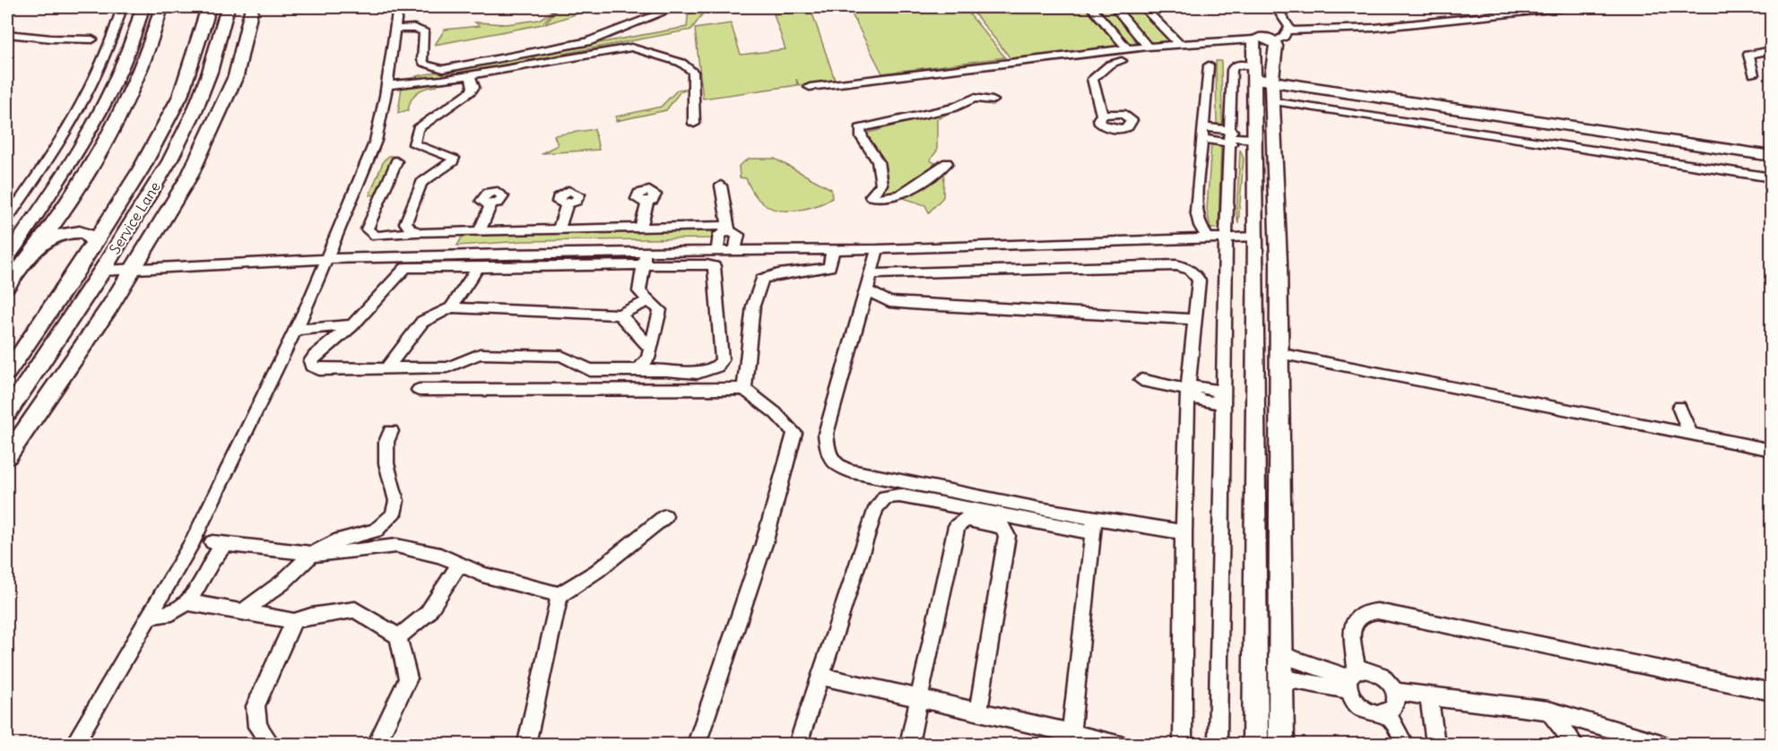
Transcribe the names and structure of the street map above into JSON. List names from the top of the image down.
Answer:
{
  "streets": {
    "street": ["Service Lane"]
  }
}
